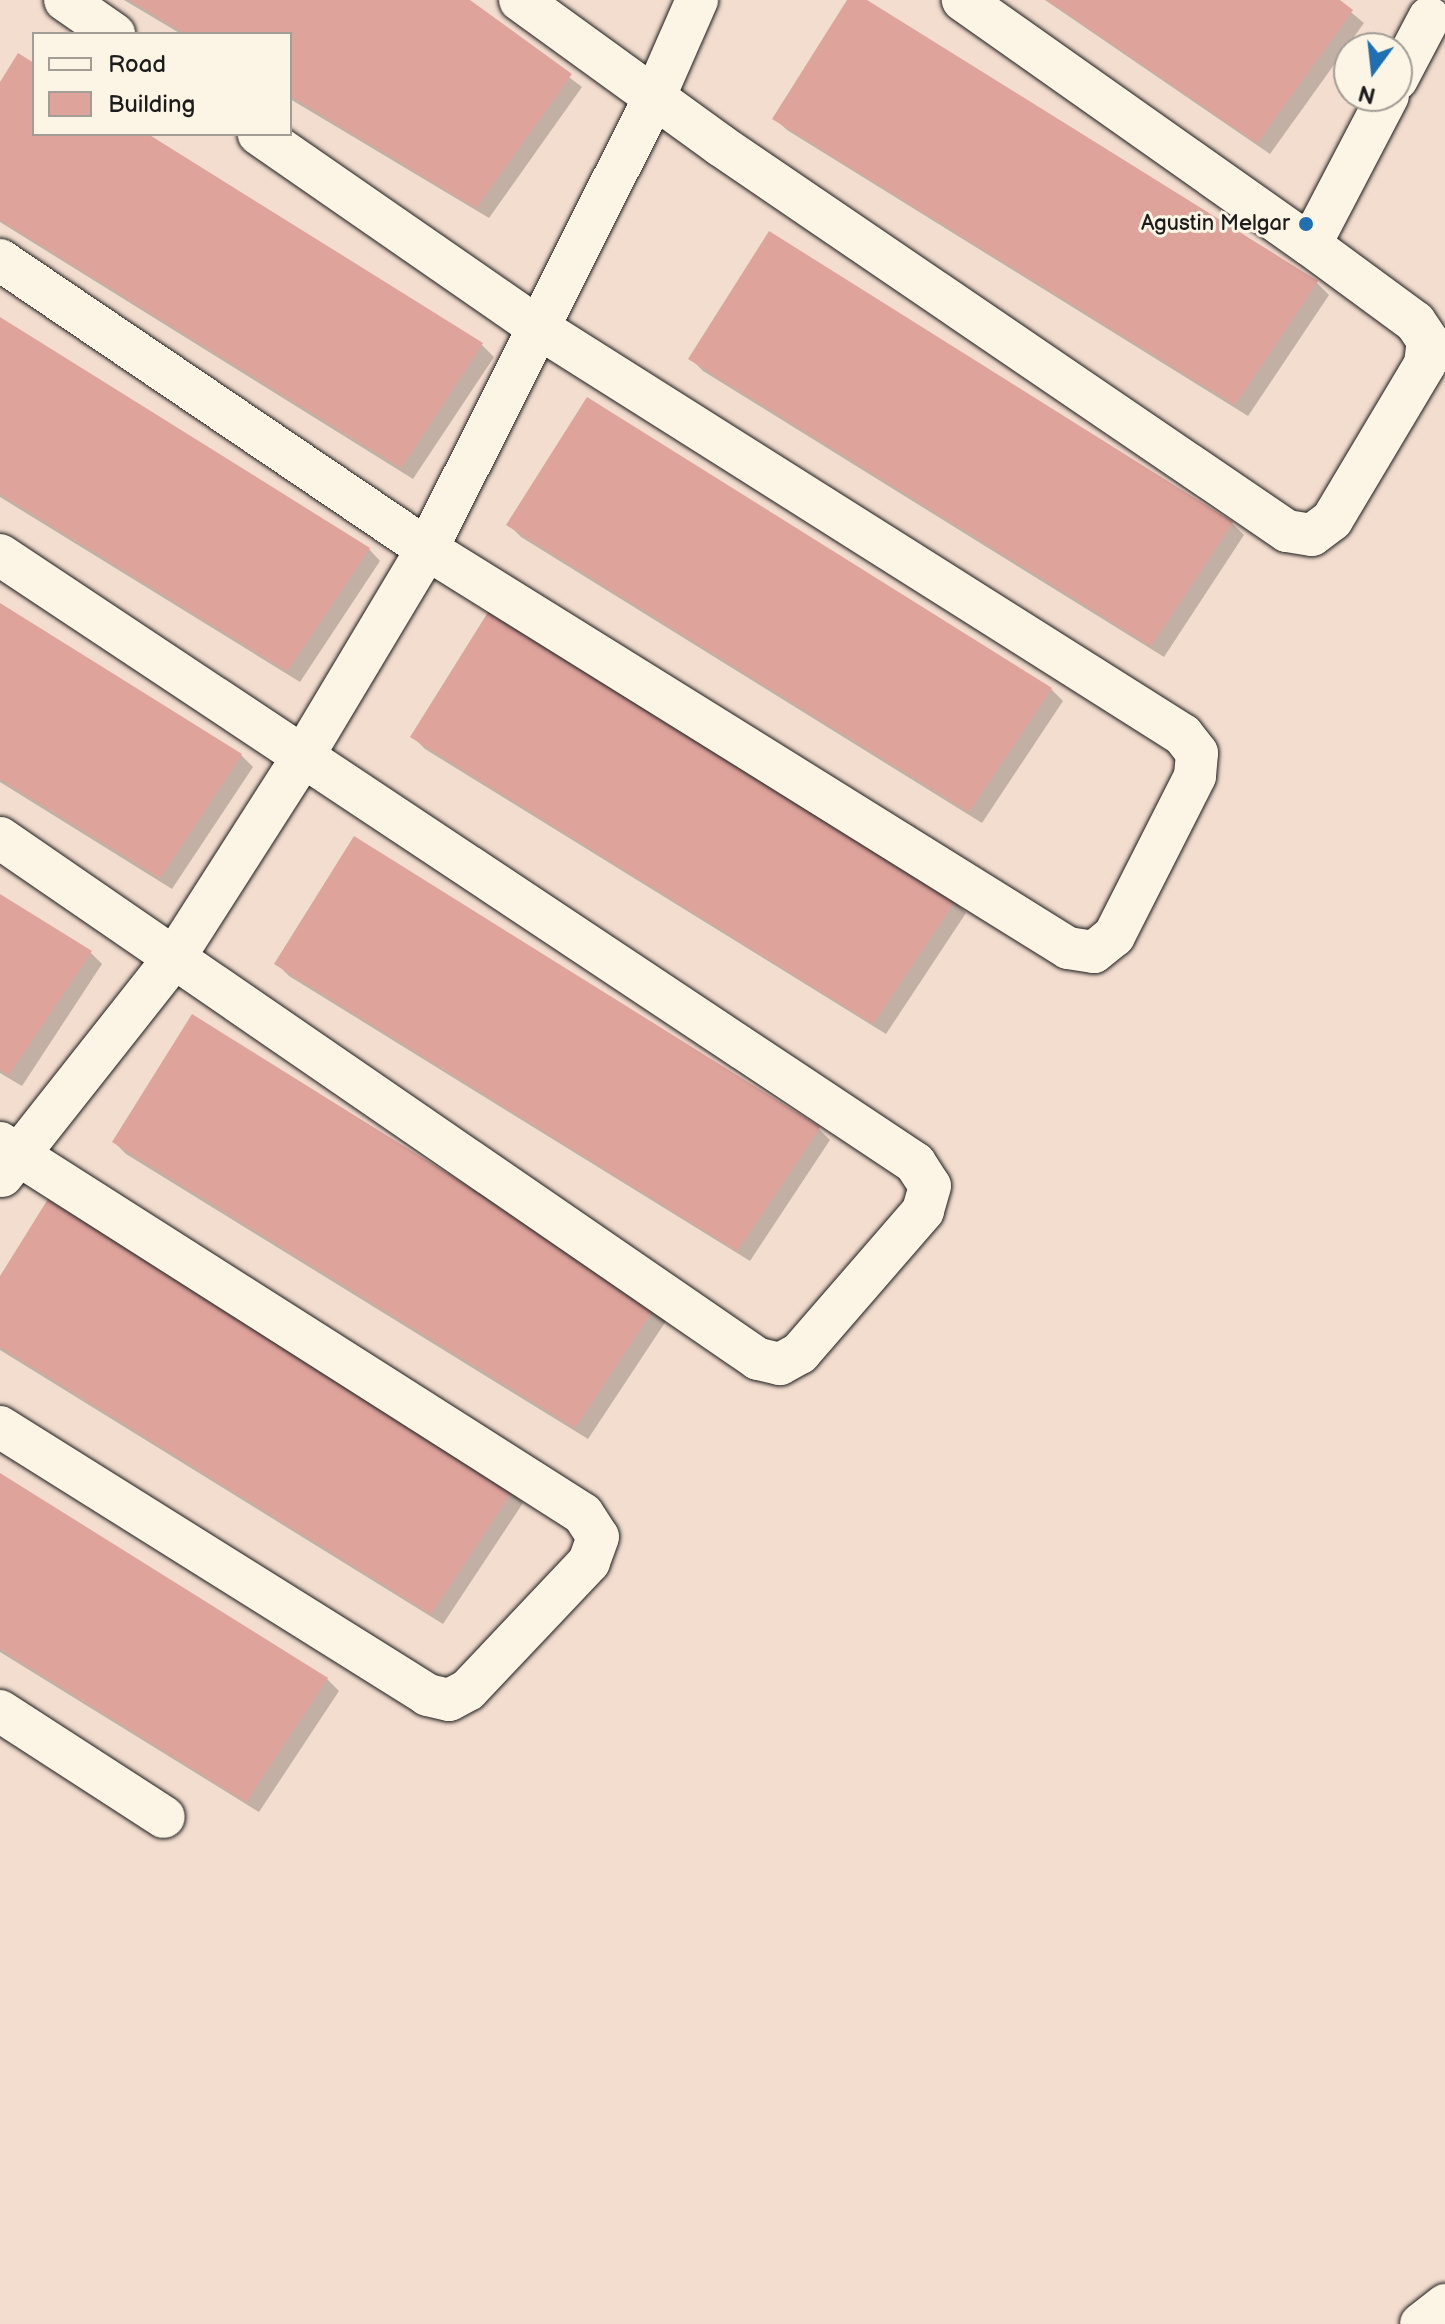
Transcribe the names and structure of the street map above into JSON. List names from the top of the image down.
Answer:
{
  "places": ["Agustin Melgar"],
  "legend": ["Road", "Building"],
  "north": "bottom"
}
